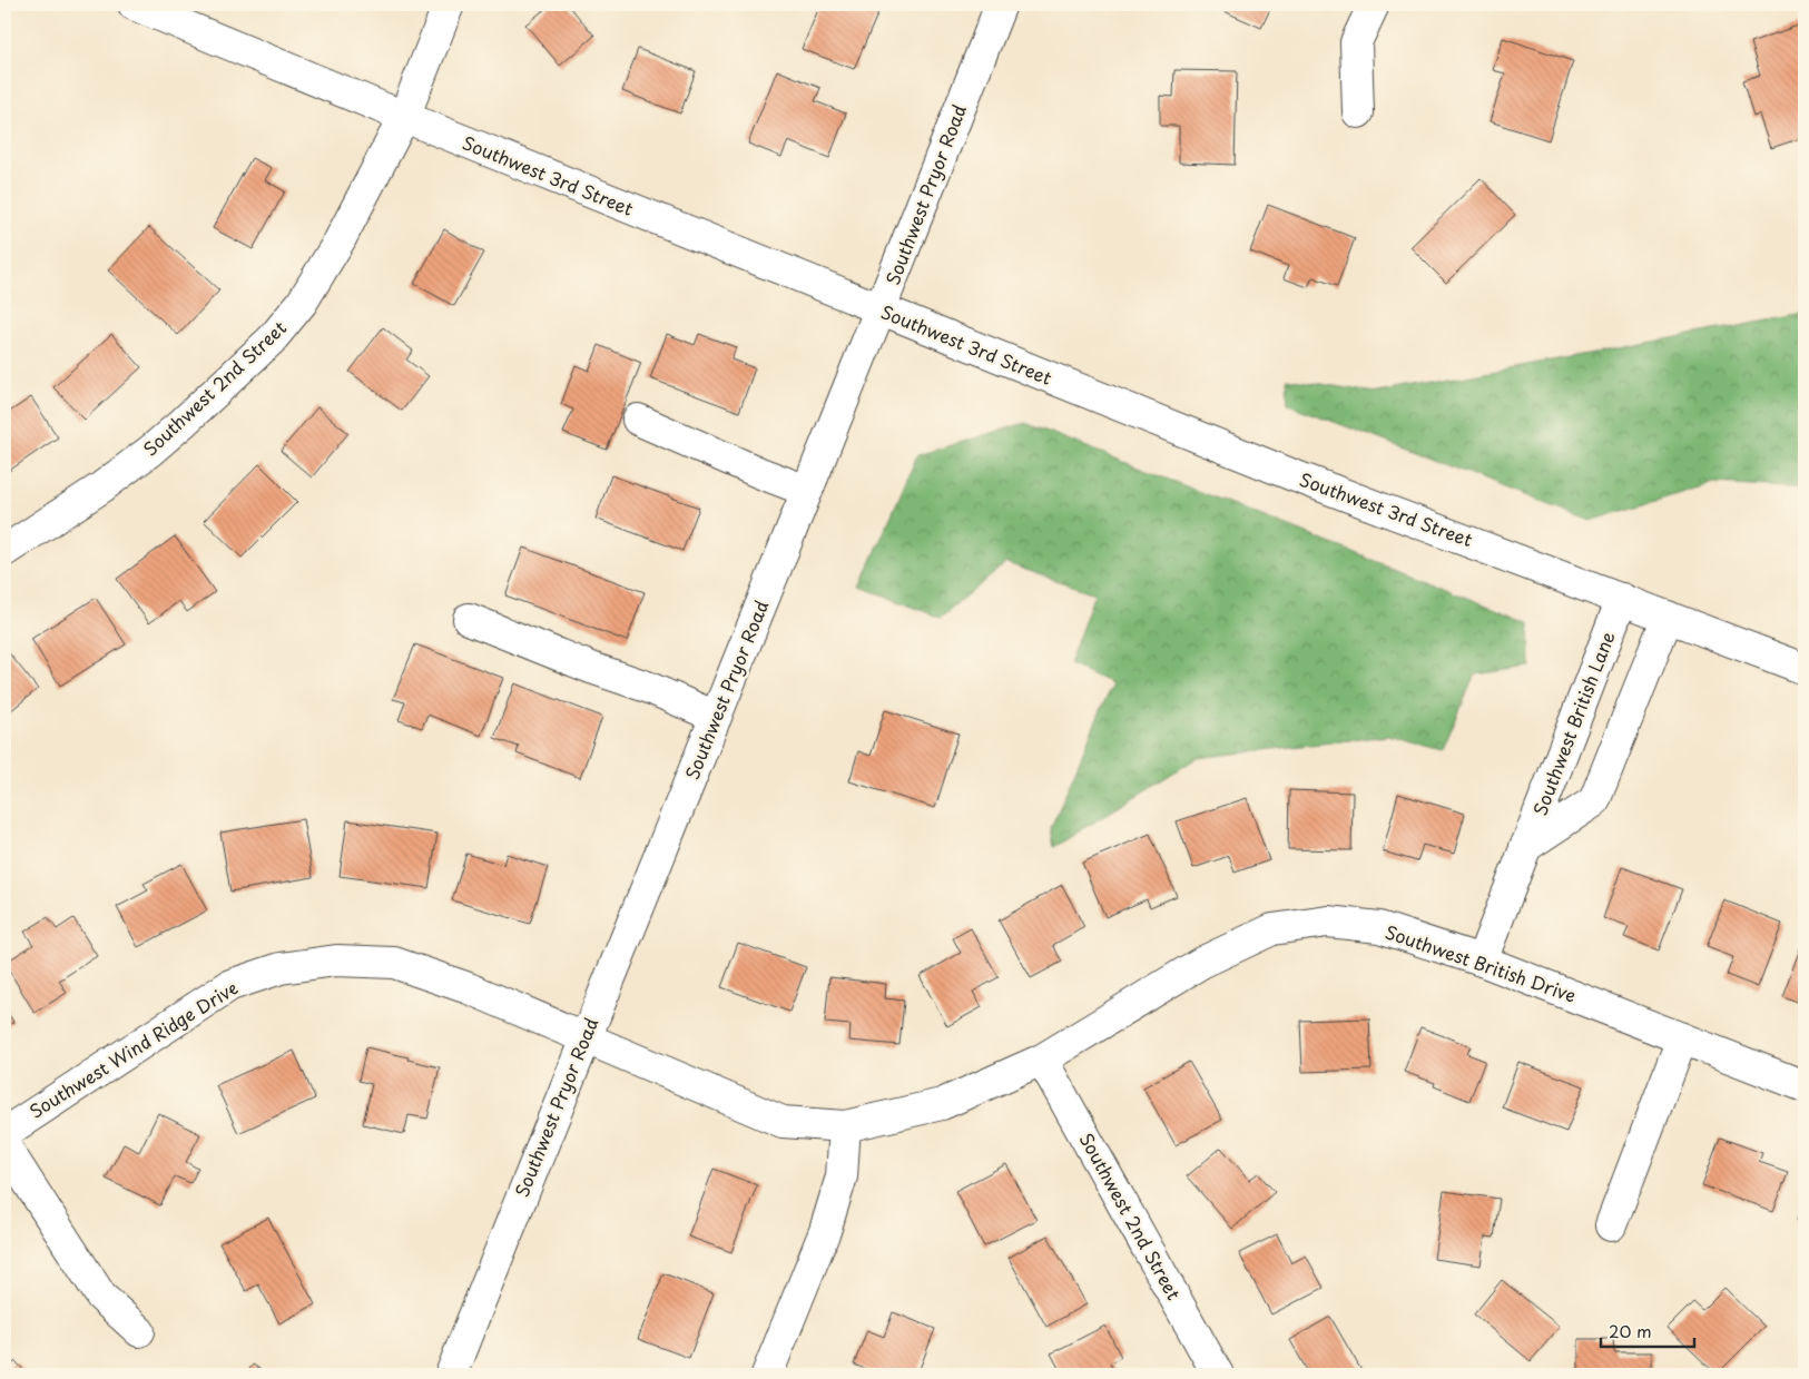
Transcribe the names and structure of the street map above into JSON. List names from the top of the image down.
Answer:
{
  "streets": {
    "street": [
      "Southwest 3rd Street",
      "Southwest Pryor Road",
      "Southwest 2nd Street",
      "Southwest British Lane",
      "Southwest British Drive",
      "Southwest Wind Ridge Drive"
    ]
  },
  "crossings": [
    ["Southwest 3rd Street", "Southwest Pryor Road"],
    ["Southwest 3rd Street", "Southwest 2nd Street"],
    ["Southwest 3rd Street", "Southwest British Lane"],
    ["Southwest Pryor Road", "Southwest Wind Ridge Drive"],
    ["Southwest 2nd Street", "Southwest British Drive"],
    ["Southwest British Lane", "Southwest British Drive"]
  ],
  "scale_bar": "20 m"
}
